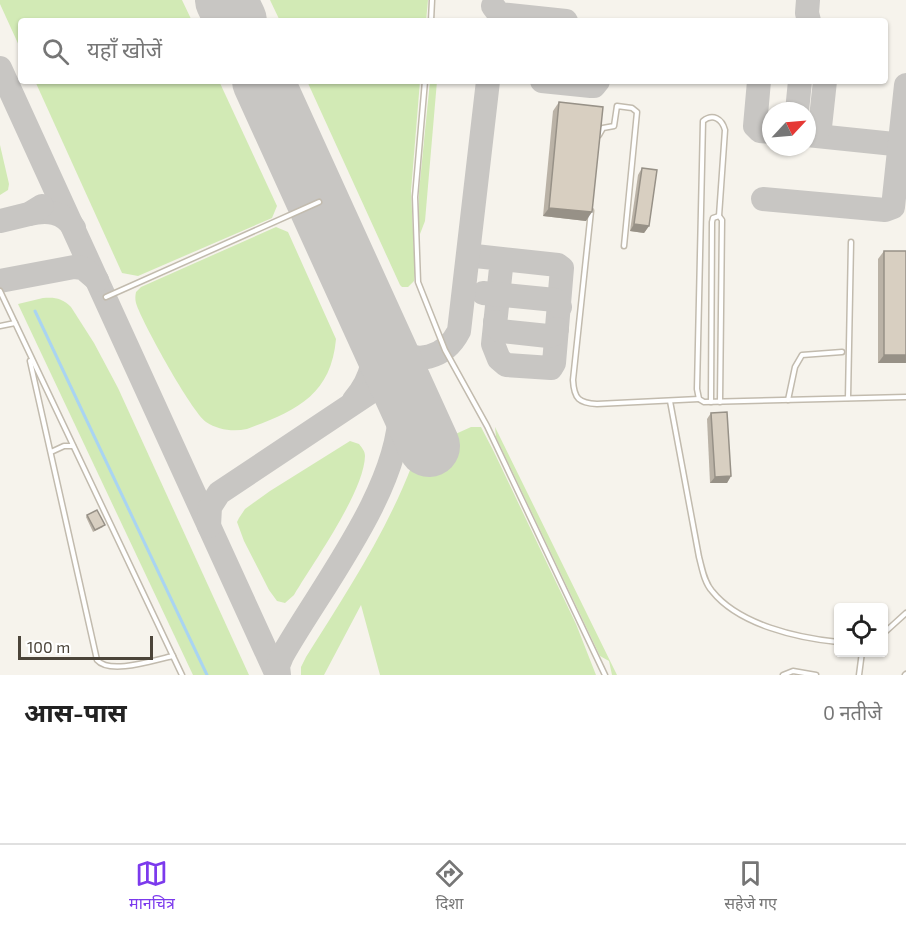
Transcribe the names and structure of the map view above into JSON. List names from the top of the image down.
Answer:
{
  "scale_bar": "100 m",
  "north": "top right",
  "page": {
    "search": "यहाँ खोजें",
    "scale": "100 m",
    "heading": ["आस-पास", "0 नतीजे"],
    "nav": ["मानचित्र", "दिशा", "सहेजे गए"]
  }
}
